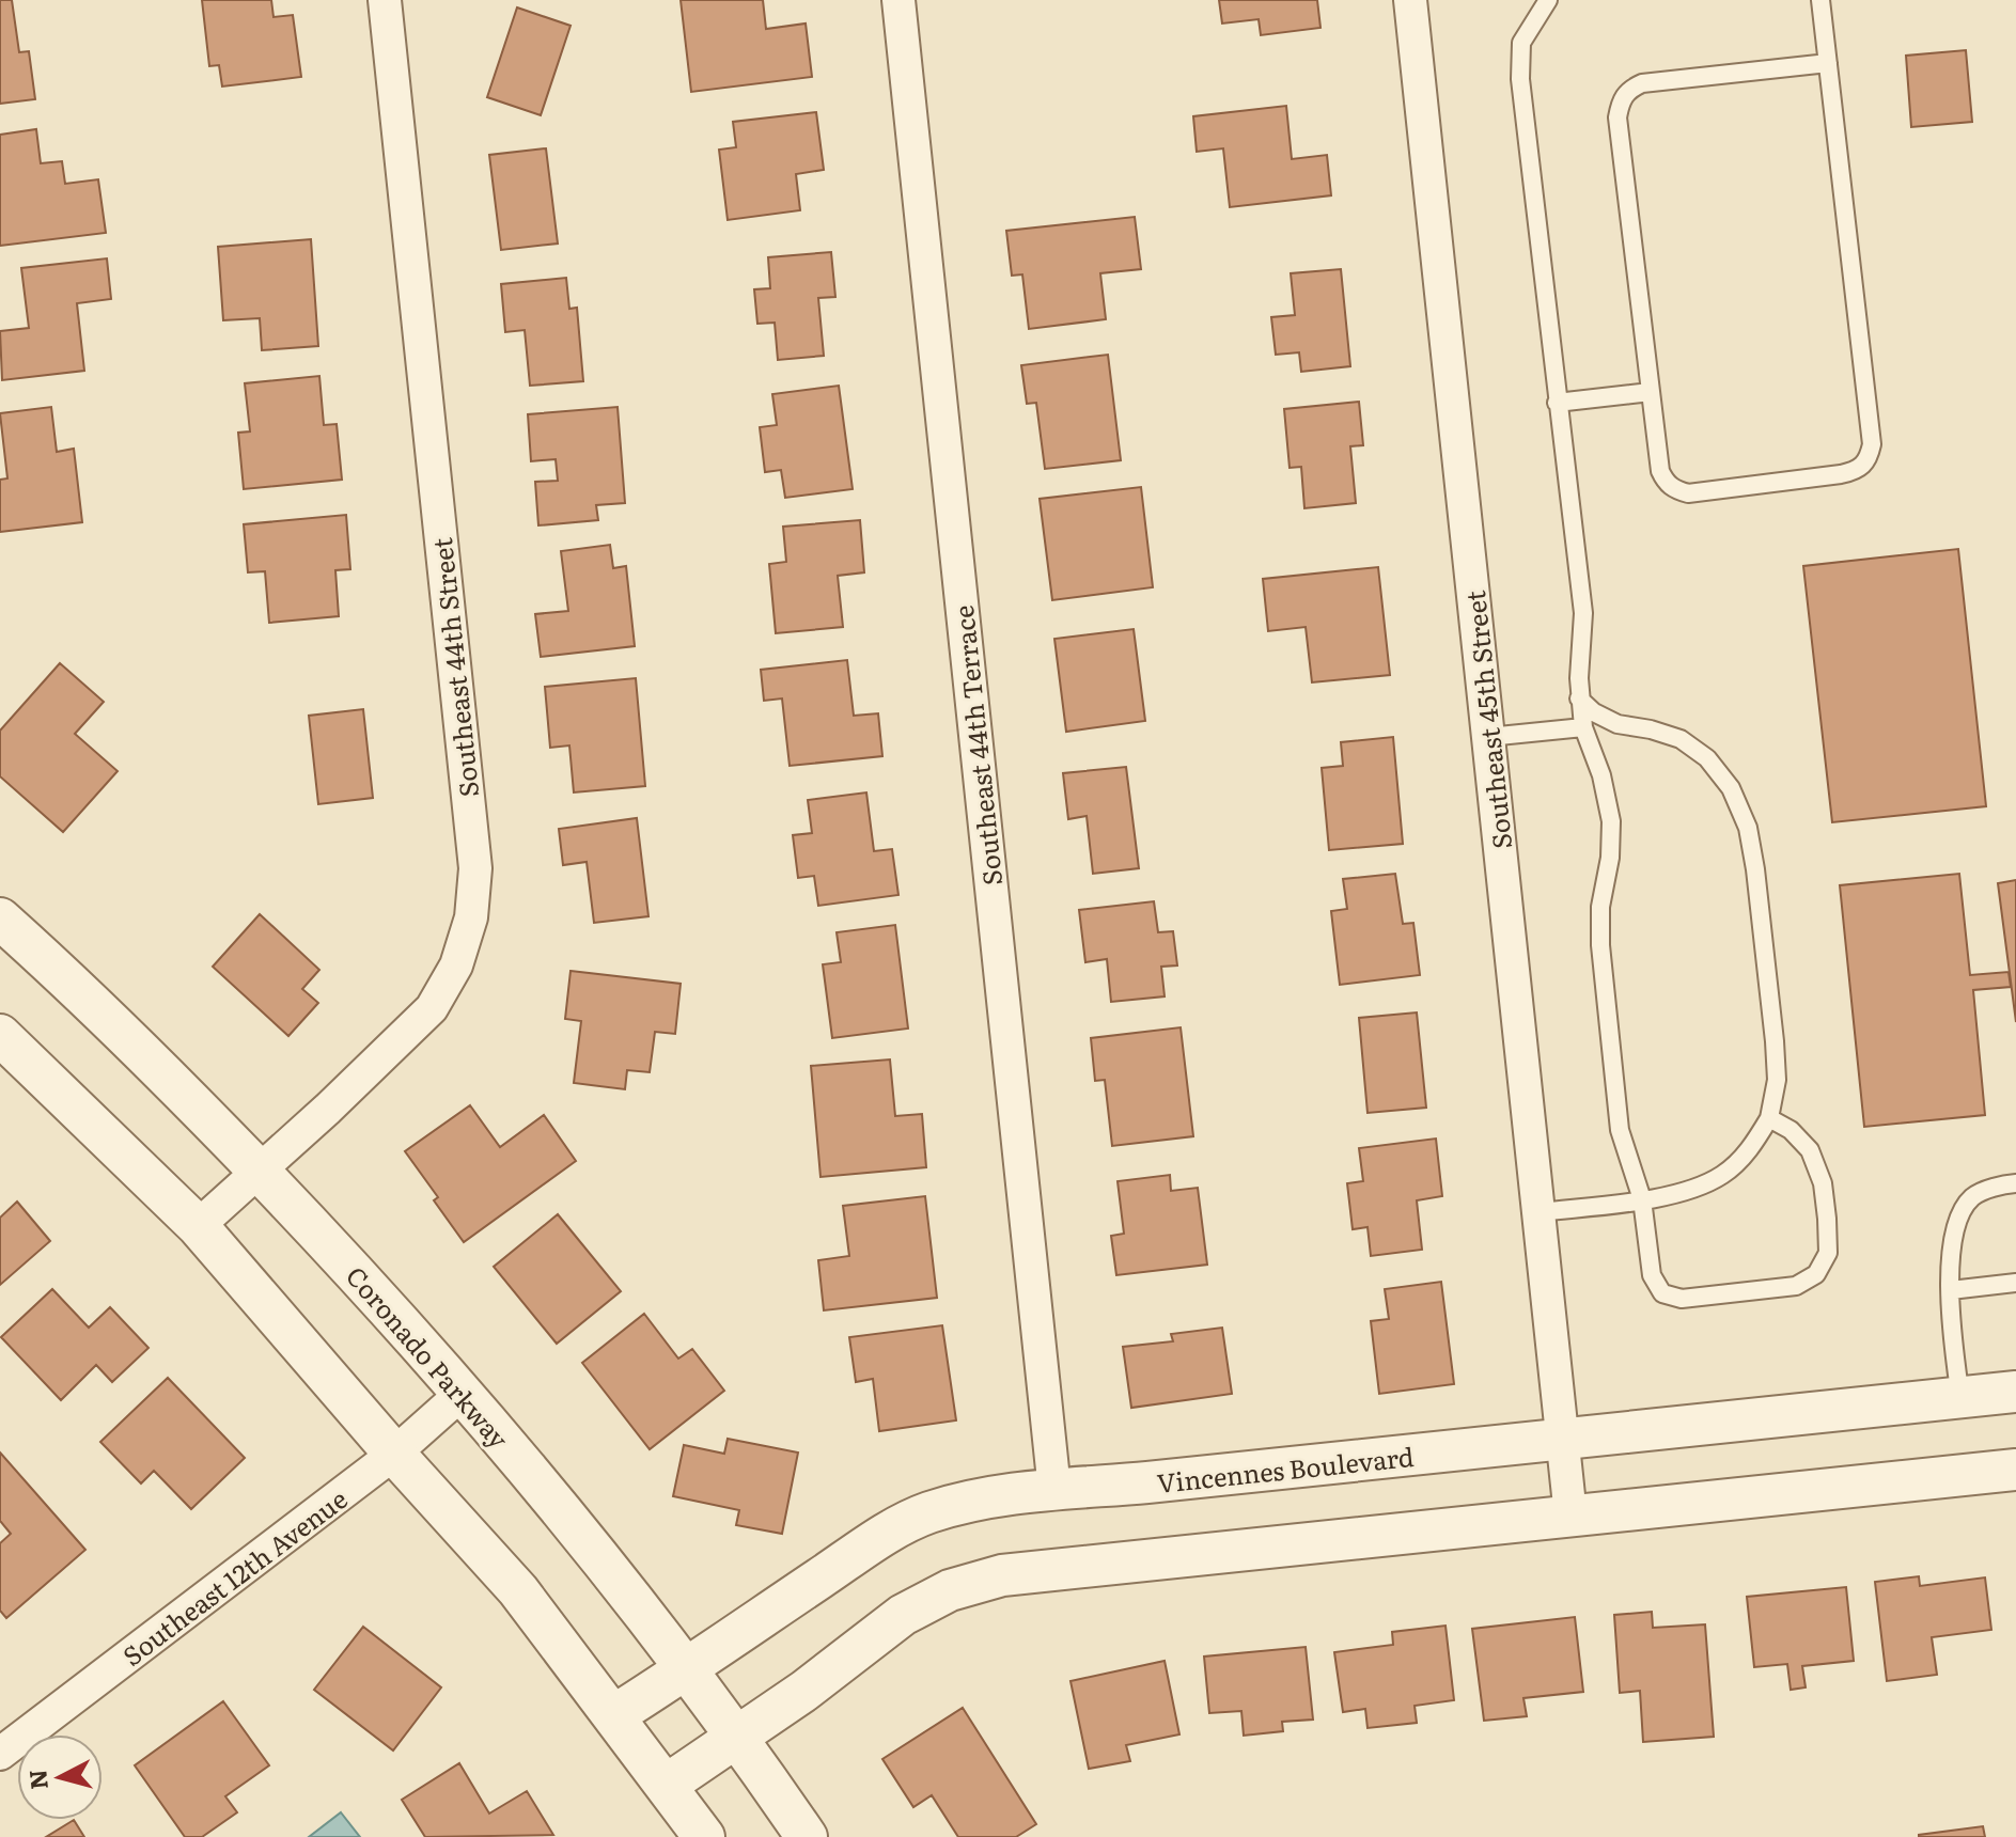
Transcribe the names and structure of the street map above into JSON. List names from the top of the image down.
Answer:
{
  "streets": {
    "street": [
      "Southeast 44th Street",
      "Southeast 45th Street",
      "Southeast 44th Terrace",
      "Coronado Parkway",
      "Vincennes Boulevard",
      "Southeast 12th Avenue"
    ]
  },
  "crossings": [
    ["Southeast 44th Street", "Coronado Parkway"],
    ["Southeast 45th Street", "Vincennes Boulevard"],
    ["Southeast 44th Terrace", "Vincennes Boulevard"],
    ["Coronado Parkway", "Vincennes Boulevard"],
    ["Coronado Parkway", "Southeast 12th Avenue"]
  ],
  "north": "left"
}
